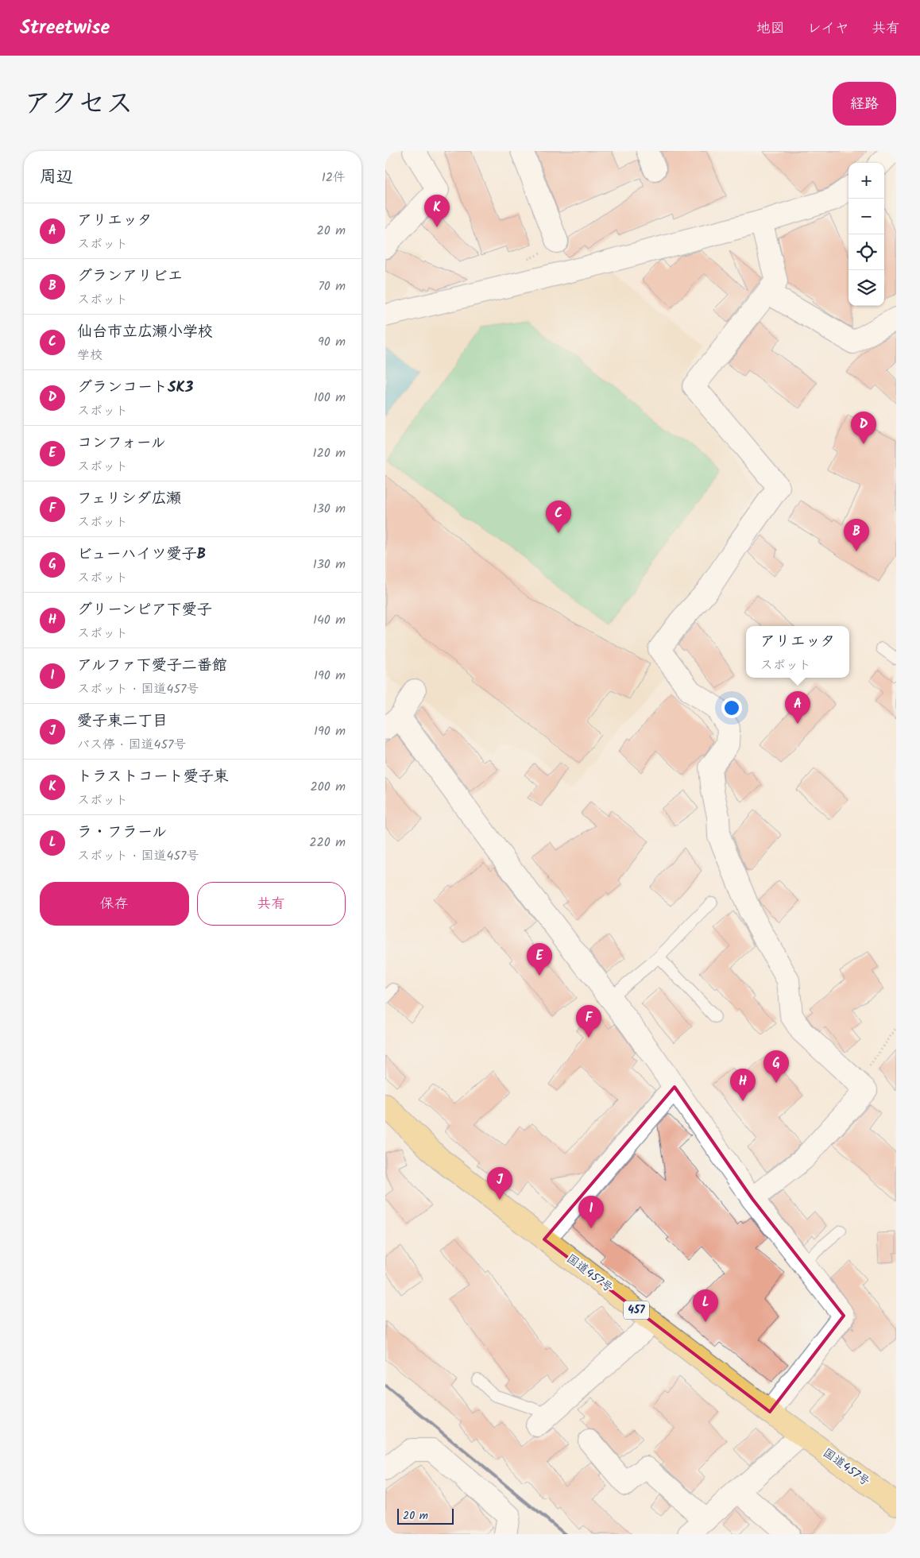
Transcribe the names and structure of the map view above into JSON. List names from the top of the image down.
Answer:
{
  "streets": {
    "highway": ["国道457号", "457"]
  },
  "scale_bar": "20 m",
  "page": {
    "header": "Streetwise",
    "nav": ["地図", "レイヤ", "共有"],
    "title": "アクセス",
    "buttons": [
      "経路",
      ["保存", "共有"]
    ],
    "heading": ["周辺", "12件"],
    "map_buttons": ["+", "−"],
    "pins": [
      "K",
      "D",
      "C",
      "B",
      "A",
      "E",
      "F",
      "G",
      "H",
      "J",
      "I",
      "L"
    ],
    "list": [
      {
        "mark": "A",
        "name": "アリエッタ",
        "note": "スポット",
        "value": "20 m"
      },
      {
        "mark": "B",
        "name": "グランアリビエ",
        "note": "スポット",
        "value": "70 m"
      },
      {
        "mark": "C",
        "name": "仙台市立広瀬小学校",
        "note": "学校",
        "value": "90 m"
      },
      {
        "mark": "D",
        "name": "グランコートSK3",
        "note": "スポット",
        "value": "100 m"
      },
      {
        "mark": "E",
        "name": "コンフォール",
        "note": "スポット",
        "value": "120 m"
      },
      {
        "mark": "F",
        "name": "フェリシダ広瀬",
        "note": "スポット",
        "value": "130 m"
      },
      {
        "mark": "G",
        "name": "ビューハイツ愛子B",
        "note": "スポット",
        "value": "130 m"
      },
      {
        "mark": "H",
        "name": "グリーンピア下愛子",
        "note": "スポット",
        "value": "140 m"
      },
      {
        "mark": "I",
        "name": "アルファ下愛子二番館",
        "note": "スポット · 国道457号",
        "value": "190 m"
      },
      {
        "mark": "J",
        "name": "愛子東二丁目",
        "note": "バス停 · 国道457号",
        "value": "190 m"
      },
      {
        "mark": "K",
        "name": "トラストコート愛子東",
        "note": "スポット",
        "value": "200 m"
      },
      {
        "mark": "L",
        "name": "ラ・フラール",
        "note": "スポット · 国道457号",
        "value": "220 m"
      }
    ],
    "popup": ["アリエッタ", "スポット"],
    "scale": "20 m"
  }
}
